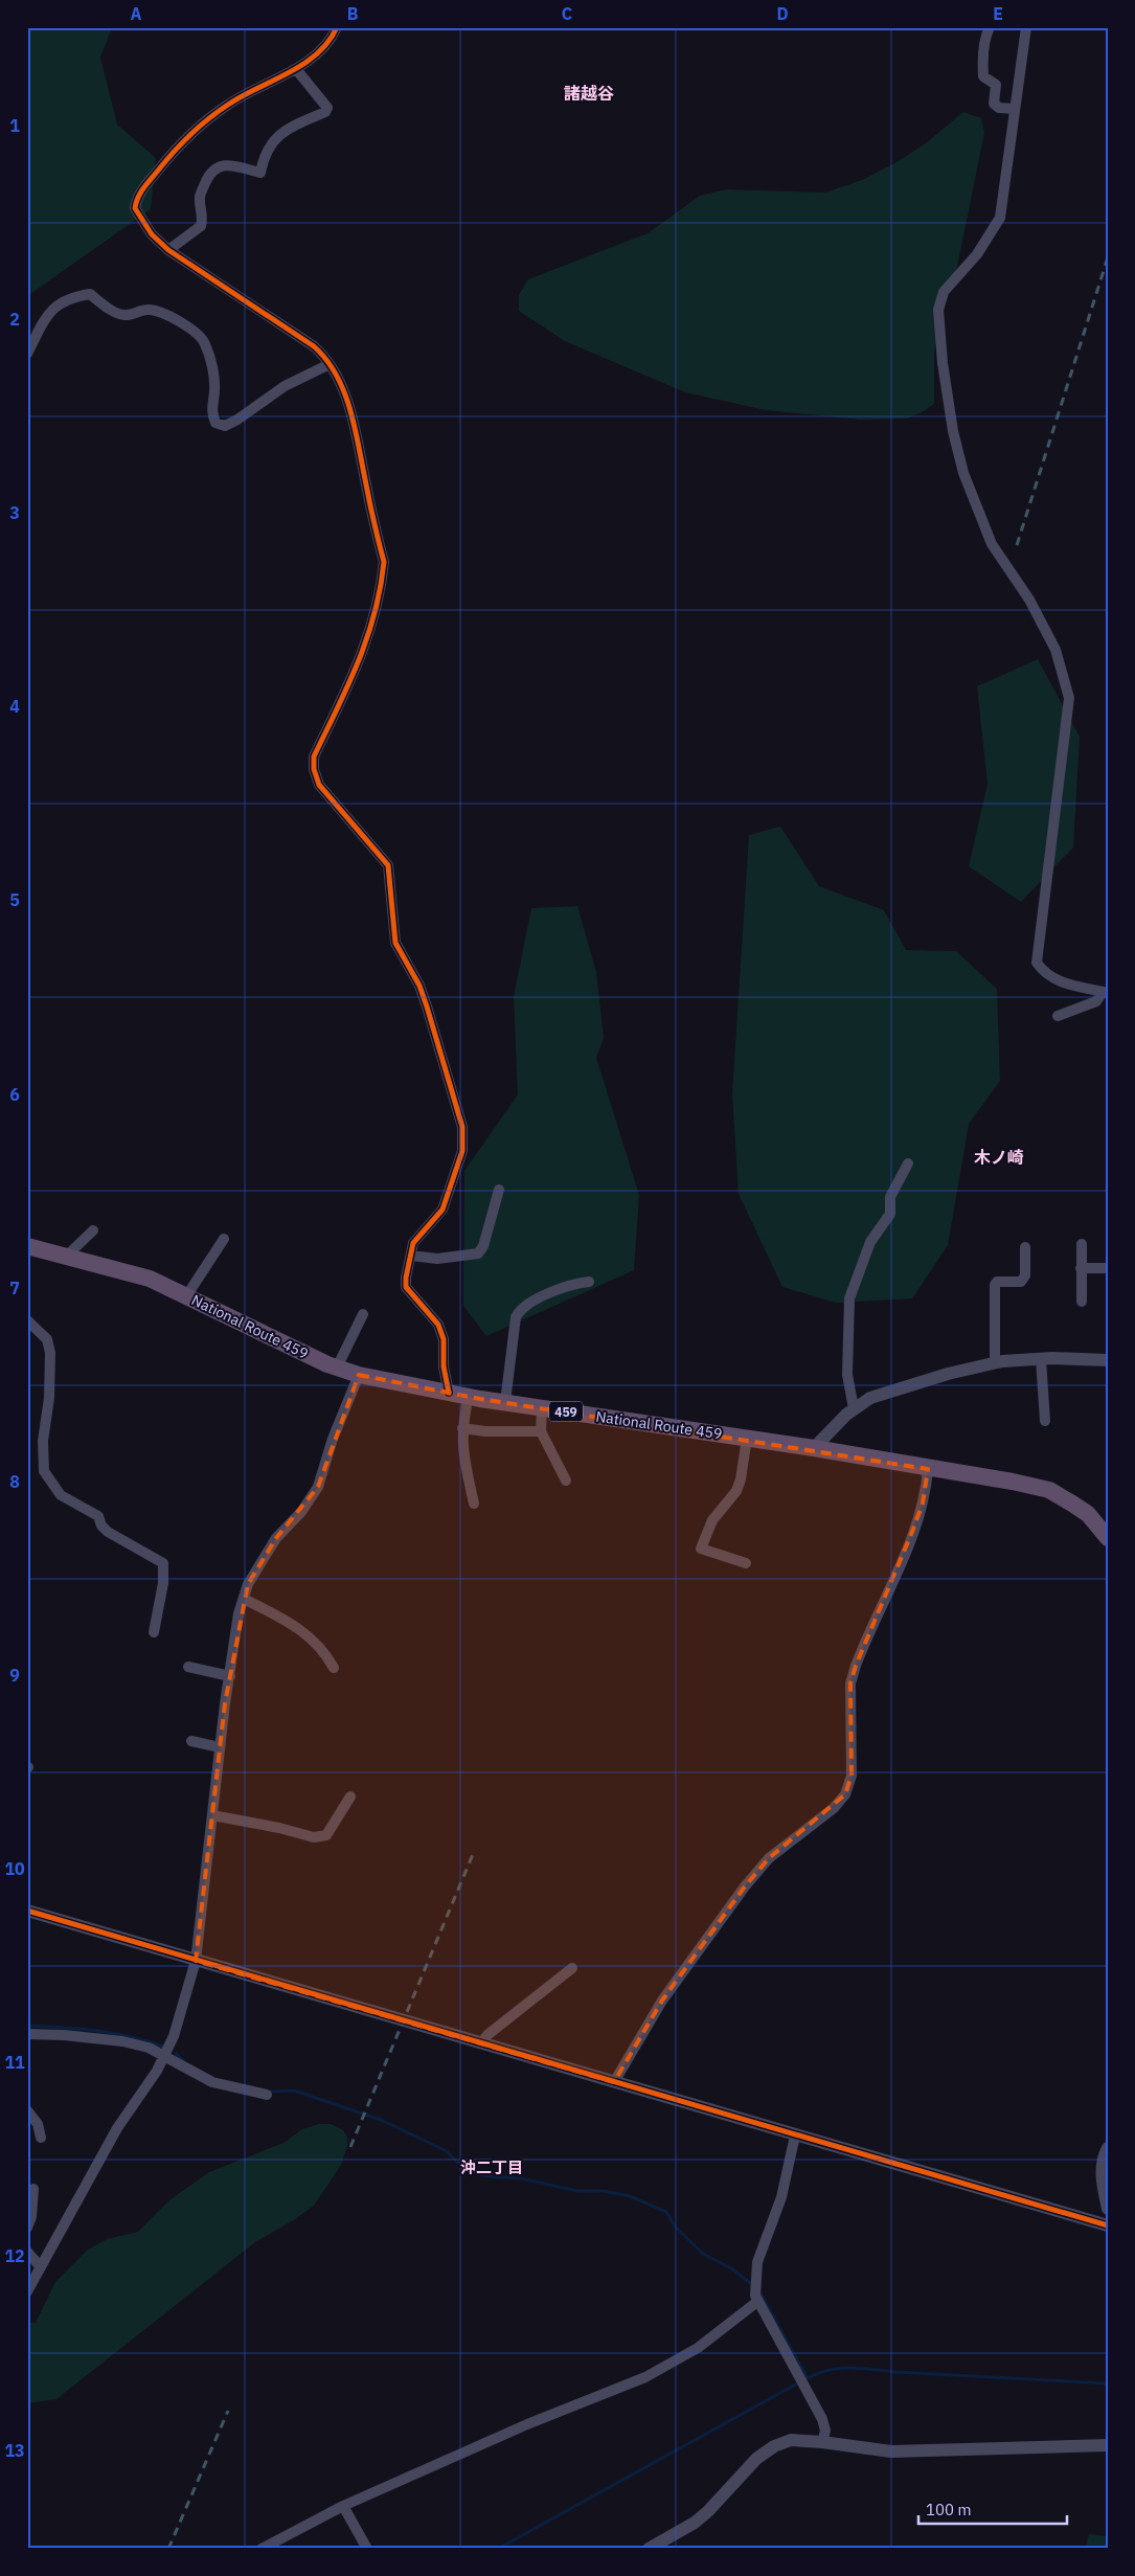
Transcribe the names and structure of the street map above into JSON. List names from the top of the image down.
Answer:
{
  "streets": {
    "highway": ["National Route 459", "459"]
  },
  "districts": ["諸越谷", "木ノ崎", "沖二丁目"],
  "scale_bar": "100 m",
  "grid": {
    "columns": [
      "A",
      "B",
      "C",
      "D",
      "E"
    ],
    "rows": [
      "1",
      "2",
      "3",
      "4",
      "5",
      "6",
      "7",
      "8",
      "9",
      "10",
      "11",
      "12",
      "13"
    ]
  }
}
